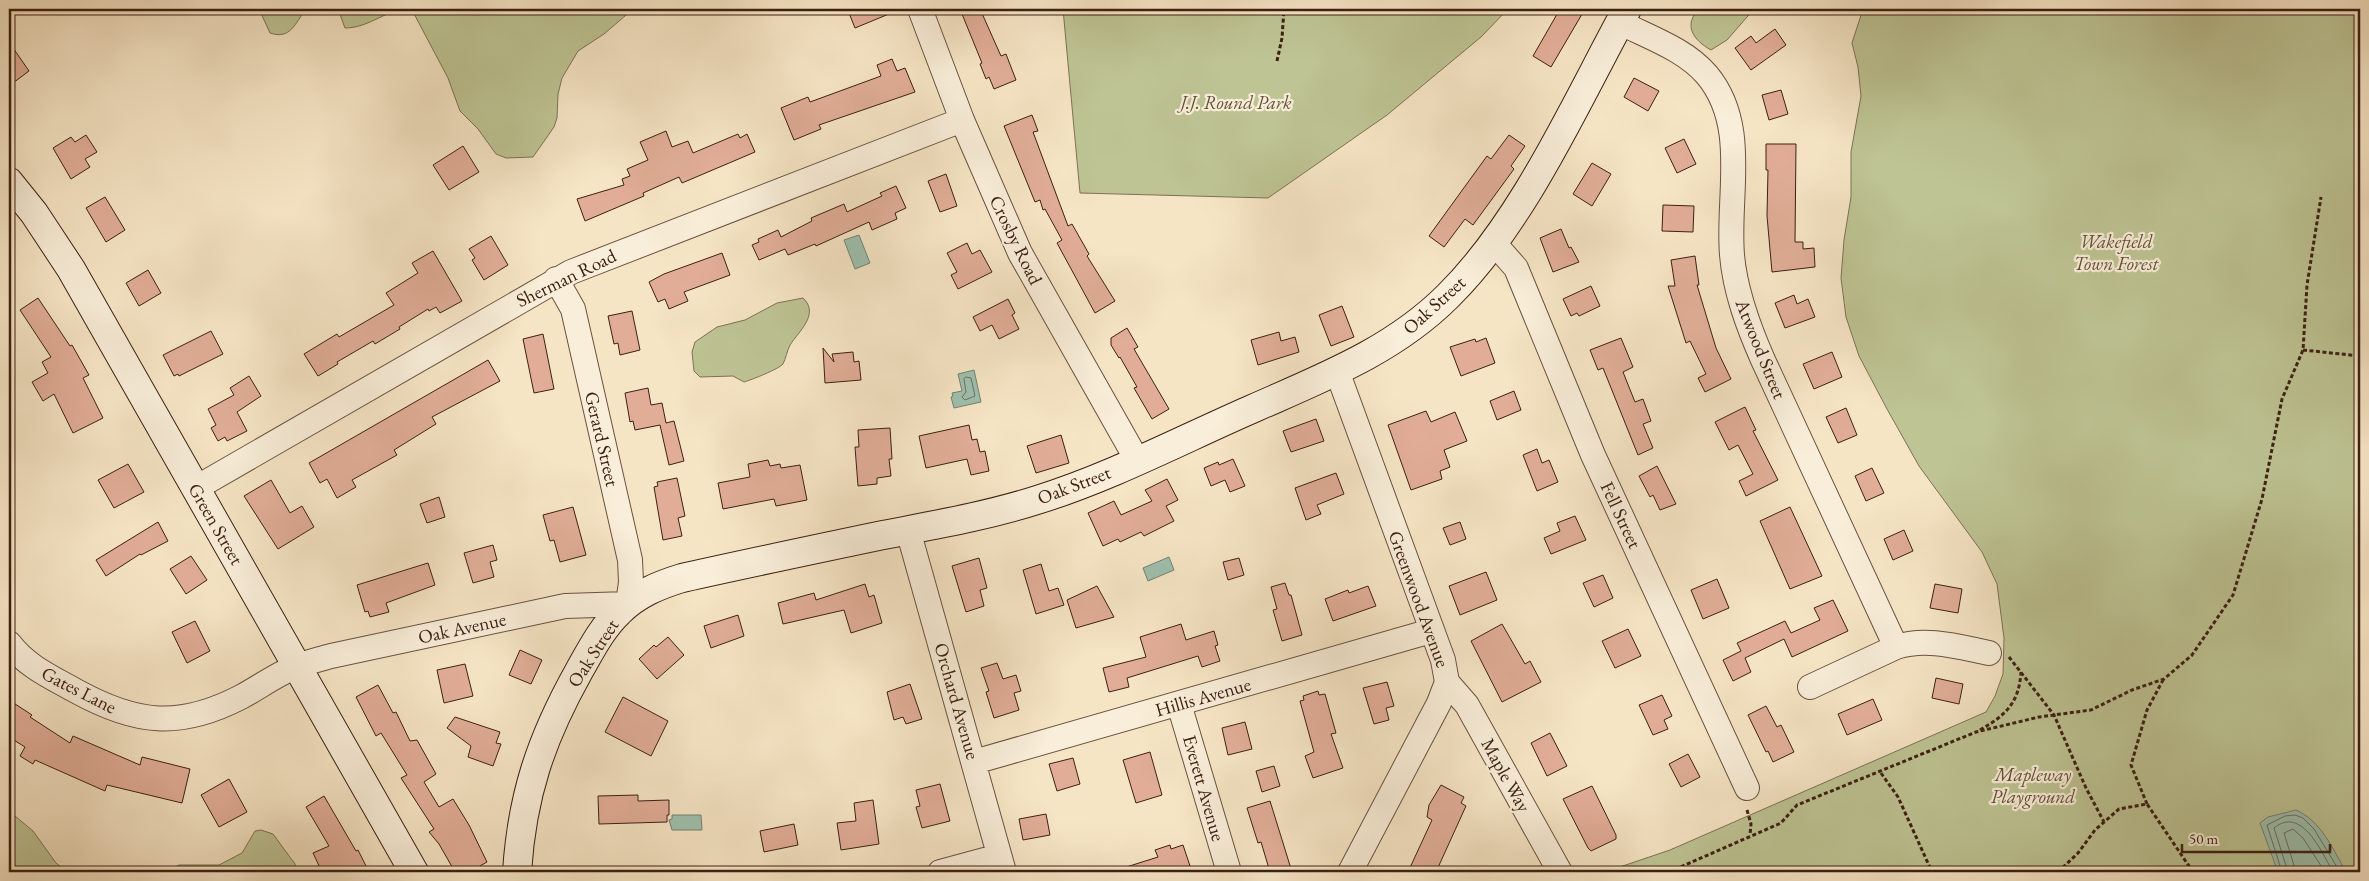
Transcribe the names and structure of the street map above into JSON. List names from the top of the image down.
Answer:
{
  "streets": {
    "street": [
      "Crosby Road",
      "Sherman Road",
      "Oak Street",
      "Atwood Street",
      "Gerard Street",
      "Fell Street",
      "Green Street",
      "Greenwood Avenue",
      "Oak Avenue",
      "Gates Lane",
      "Hillis Avenue",
      "Orchard Avenue",
      "Maple Way",
      "Everett Avenue"
    ]
  },
  "crossings": [
    ["Crosby Road", "Sherman Road"],
    ["Crosby Road", "Oak Street"],
    ["Sherman Road", "Gerard Street"],
    ["Sherman Road", "Green Street"],
    ["Oak Street", "Atwood Street"],
    ["Oak Street", "Gerard Street"],
    ["Oak Street", "Fell Street"],
    ["Oak Street", "Greenwood Avenue"],
    ["Oak Street", "Oak Avenue"],
    ["Oak Street", "Orchard Avenue"],
    ["Gerard Street", "Oak Avenue"],
    ["Green Street", "Oak Avenue"],
    ["Green Street", "Gates Lane"],
    ["Greenwood Avenue", "Hillis Avenue"],
    ["Greenwood Avenue", "Maple Way"],
    ["Oak Avenue", "Gates Lane"],
    ["Hillis Avenue", "Orchard Avenue"],
    ["Hillis Avenue", "Everett Avenue"]
  ],
  "parks": ["J.J. Round Park", "Wakefield Town Forest", "Mapleway Playground"],
  "scale_bar": "50 m"
}
